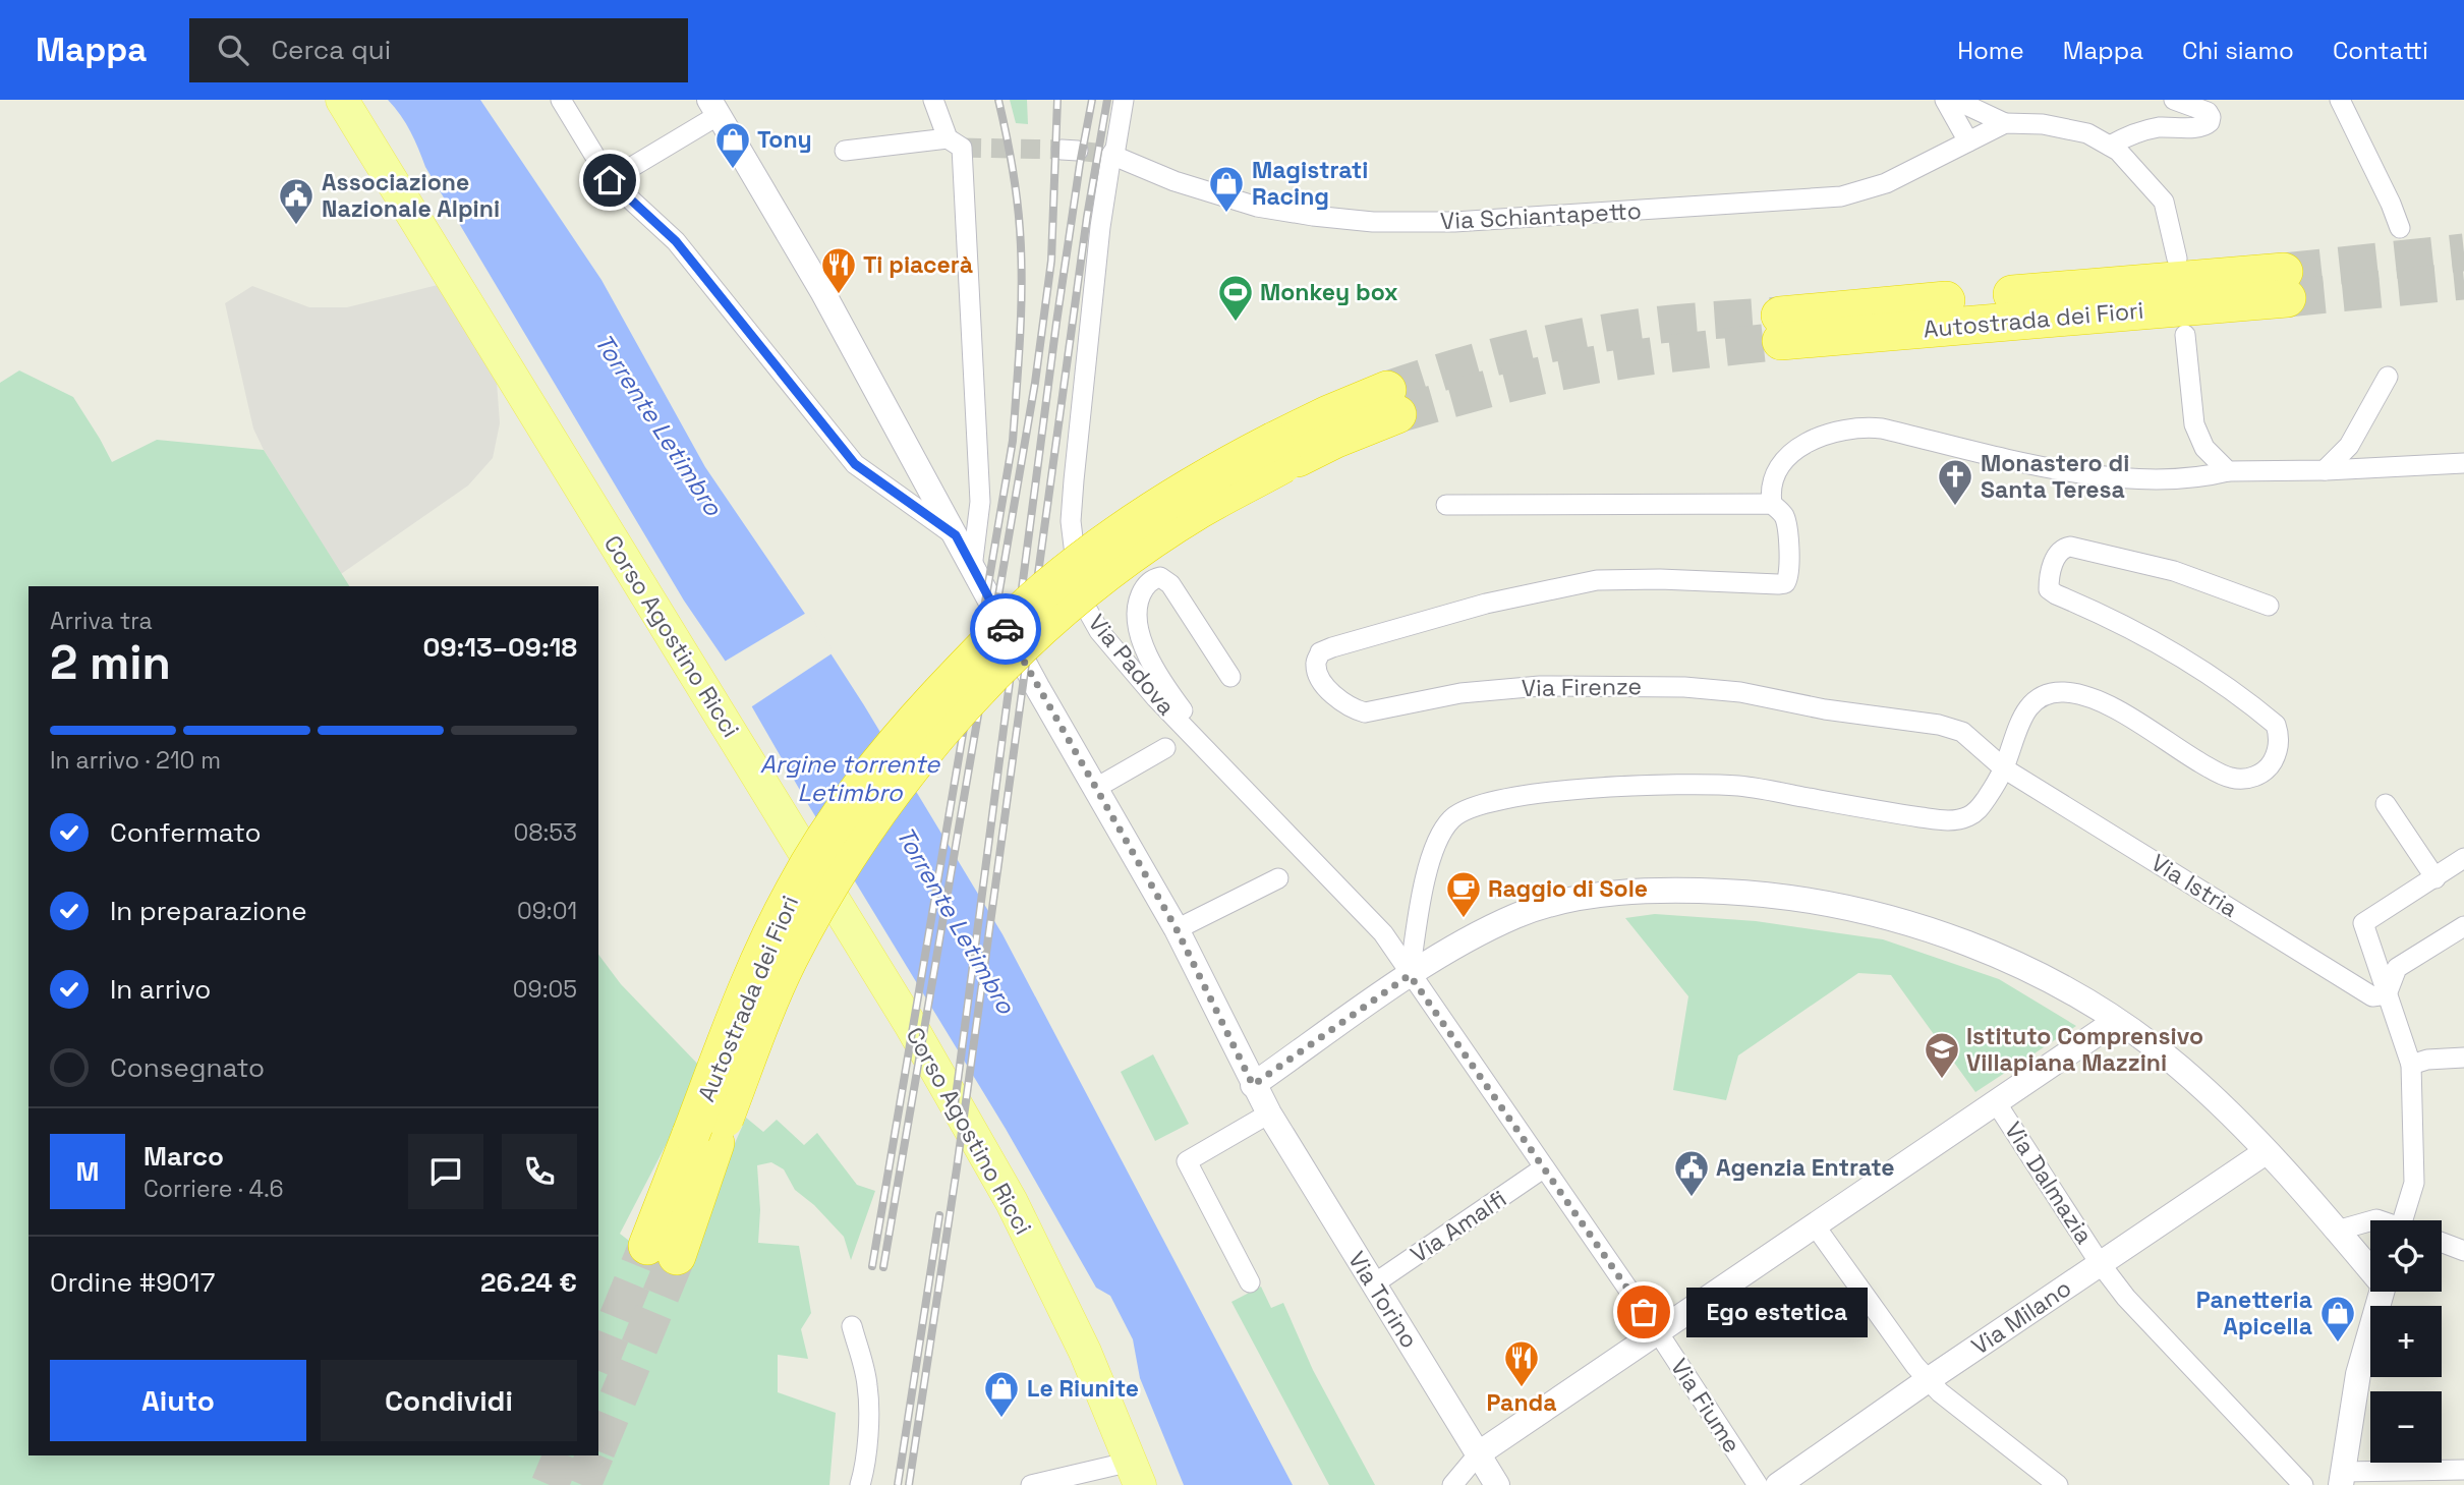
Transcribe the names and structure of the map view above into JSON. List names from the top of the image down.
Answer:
{
  "streets": {
    "highway": ["Autostrada dei Fiori"],
    "main road": ["Corso Agostino Ricci"],
    "street": [
      "Via Schiantapetto",
      "Via Padova",
      "Via Firenze",
      "Via Istria",
      "Via Dalmazia",
      "Via Amalfi",
      "Via Torino",
      "Via Milano",
      "Via Fiume"
    ]
  },
  "crossings": [
    ["Via Schiantapetto", "Via Padova"],
    ["Via Padova", "Via Fiume"],
    ["Via Firenze", "Via Istria"],
    ["Via Dalmazia", "Via Milano"],
    ["Via Amalfi", "Via Torino"],
    ["Via Amalfi", "Via Fiume"]
  ],
  "water": ["Torrente Letimbro", "Argine torrente Letimbro"],
  "places": {
    "shop": [
      "Tony",
      "Magistrati Racing",
      "Panetteria Apicella",
      "Le Riunite"
    ],
    "public building": ["Associazione Nazionale Alpini", "Agenzia Entrate"],
    "restaurant": ["Ti piacerà", "Panda"],
    "sports": ["Monkey box"],
    "church": ["Monastero di Santa Teresa"],
    "cafe": ["Raggio di Sole"],
    "school or university": ["Istituto Comprensivo Villapiana Mazzini"],
    "other": ["Ego estetica"]
  },
  "page": {
    "header": "Mappa",
    "search": "Cerca qui",
    "nav": [
      "Home",
      "Mappa",
      "Chi siamo",
      "Contatti"
    ],
    "heading": ["2 min", "Arriva tra", "09:13–09:18"],
    "panel": [
      "Marco",
      "Corriere · 4.6",
      "Ordine #9017",
      "26.24 €"
    ],
    "bar": "In arrivo · 210 m",
    "list": [
      ["Confermato", "08:53"],
      ["In preparazione", "09:01"],
      ["In arrivo", "09:05"],
      "Consegnato"
    ],
    "round": "M",
    "map_buttons": ["+", "−"],
    "bubble": "Ego estetica",
    "buttons": ["Aiuto", "Condividi"]
  }
}
